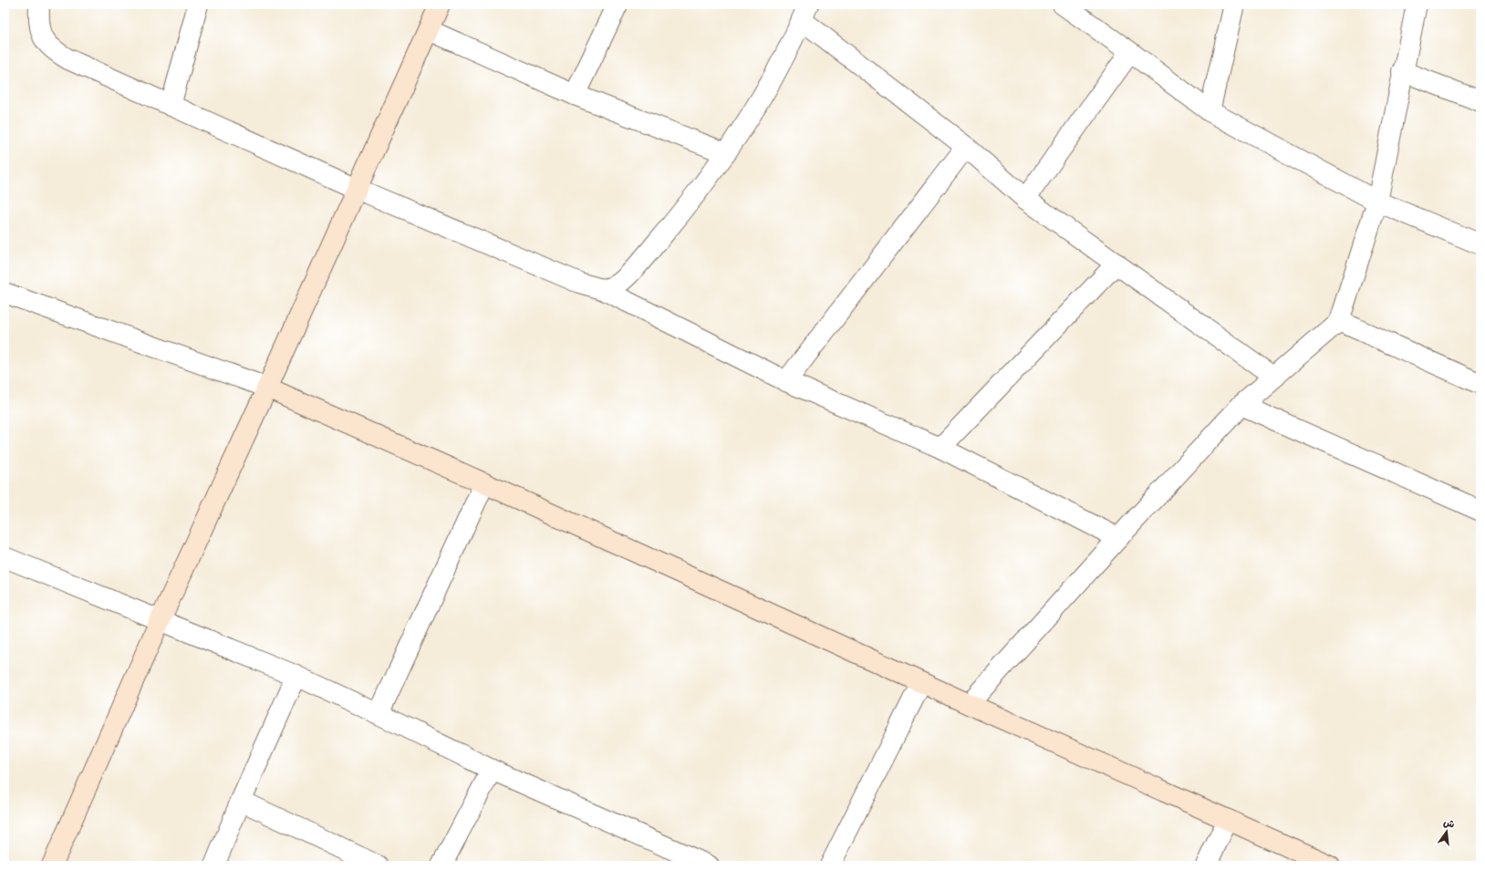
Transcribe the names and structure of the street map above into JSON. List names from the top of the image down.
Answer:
{
  "north": "top"
}
